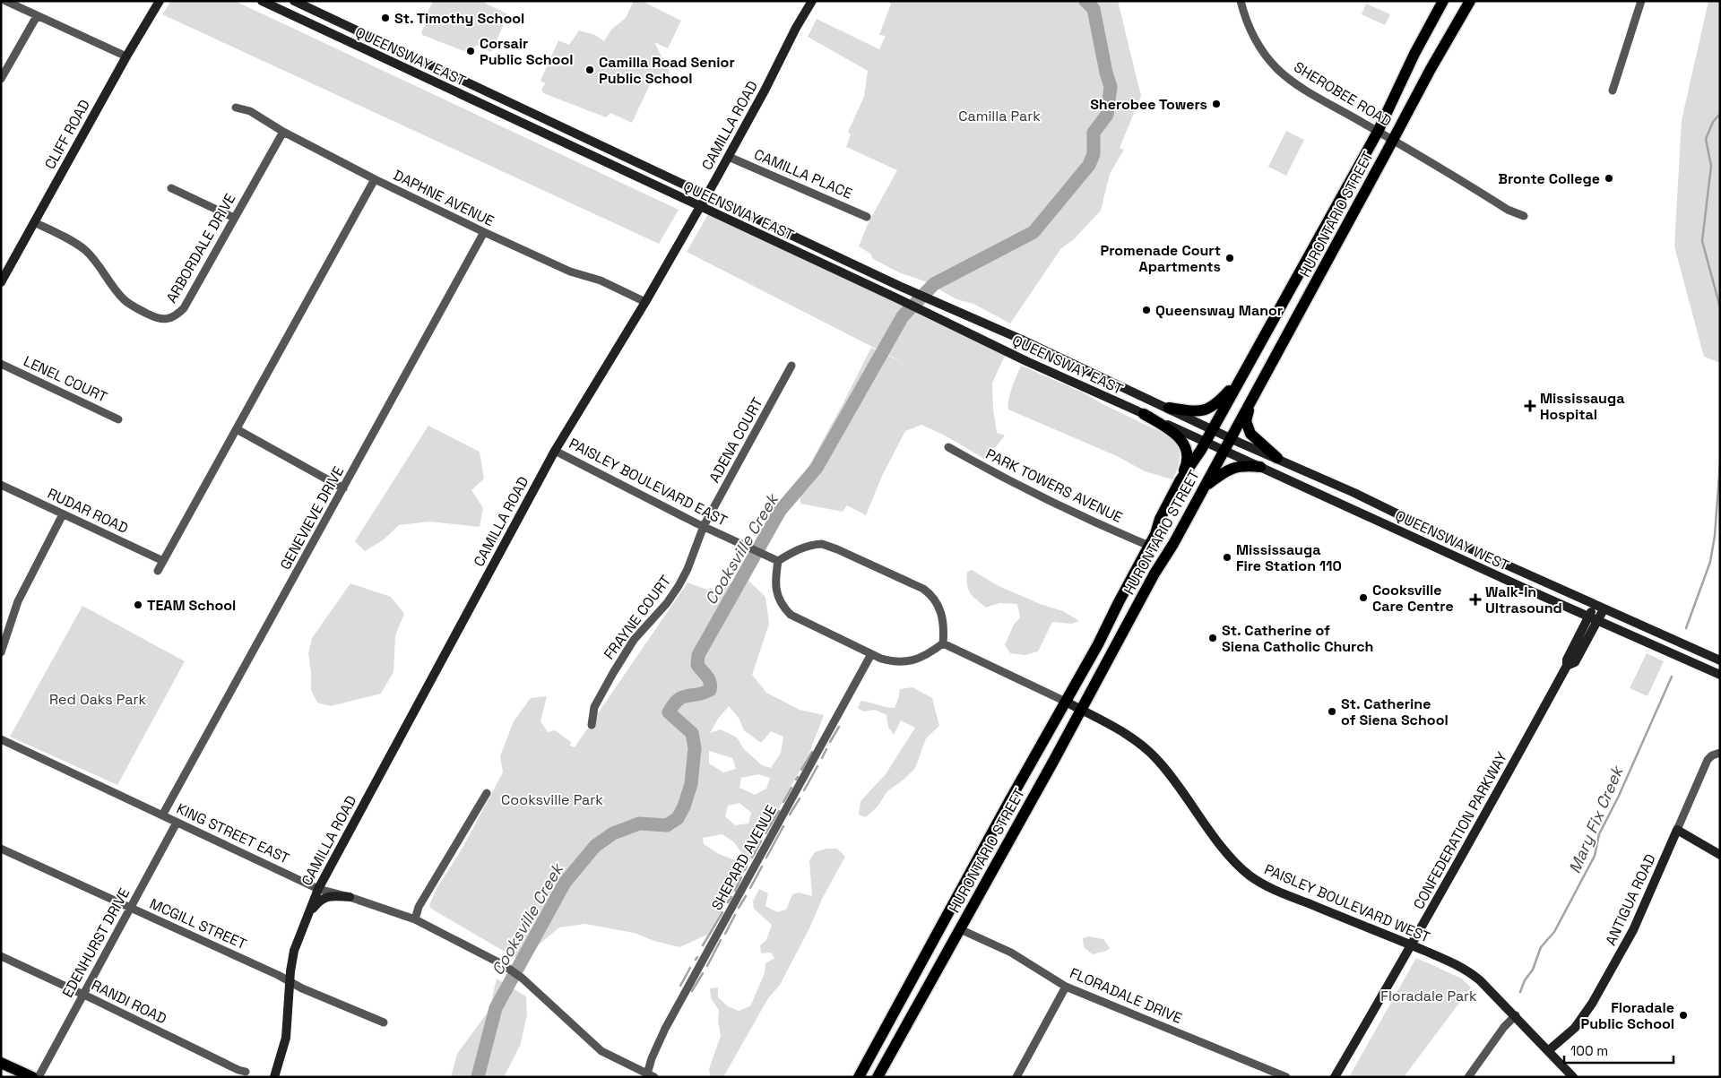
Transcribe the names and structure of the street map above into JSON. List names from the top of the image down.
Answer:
{
  "streets": {
    "main road": [
      "QUEENSWAY EAST",
      "CAMILLA ROAD",
      "CLIFF ROAD",
      "HURONTARIO STREET",
      "QUEENSWAY WEST",
      "CONFEDERATION PARKWAY",
      "ANTIGUA ROAD",
      "PAISLEY BOULEVARD WEST"
    ],
    "street": [
      "SHEROBEE ROAD",
      "CAMILLA PLACE",
      "DAPHNE AVENUE",
      "ARBORDALE DRIVE",
      "LENEL COURT",
      "ADENA COURT",
      "PAISLEY BOULEVARD EAST",
      "PARK TOWERS AVENUE",
      "RUDAR ROAD",
      "GENEVIEVE DRIVE",
      "FRAYNE COURT",
      "KING STREET EAST",
      "SHEPARD AVENUE",
      "MCGILL STREET",
      "EDENHURST DRIVE",
      "FLORADALE DRIVE",
      "RANDI ROAD"
    ]
  },
  "crossings": [
    ["QUEENSWAY EAST", "CAMILLA ROAD"],
    ["QUEENSWAY EAST", "HURONTARIO STREET"],
    ["QUEENSWAY EAST", "QUEENSWAY WEST"],
    ["SHEROBEE ROAD", "HURONTARIO STREET"],
    ["CAMILLA ROAD", "CAMILLA PLACE"],
    ["CAMILLA ROAD", "DAPHNE AVENUE"],
    ["CAMILLA ROAD", "PAISLEY BOULEVARD EAST"],
    ["CAMILLA ROAD", "KING STREET EAST"],
    ["CAMILLA ROAD", "MCGILL STREET"],
    ["CLIFF ROAD", "ARBORDALE DRIVE"],
    ["DAPHNE AVENUE", "ARBORDALE DRIVE"],
    ["DAPHNE AVENUE", "GENEVIEVE DRIVE"],
    ["HURONTARIO STREET", "PARK TOWERS AVENUE"],
    ["HURONTARIO STREET", "QUEENSWAY WEST"],
    ["HURONTARIO STREET", "PAISLEY BOULEVARD WEST"],
    ["HURONTARIO STREET", "FLORADALE DRIVE"],
    ["ADENA COURT", "PAISLEY BOULEVARD EAST"],
    ["ADENA COURT", "FRAYNE COURT"],
    ["PAISLEY BOULEVARD EAST", "FRAYNE COURT"],
    ["GENEVIEVE DRIVE", "KING STREET EAST"],
    ["QUEENSWAY WEST", "CONFEDERATION PARKWAY"],
    ["CONFEDERATION PARKWAY", "PAISLEY BOULEVARD WEST"],
    ["KING STREET EAST", "SHEPARD AVENUE"],
    ["KING STREET EAST", "EDENHURST DRIVE"],
    ["ANTIGUA ROAD", "PAISLEY BOULEVARD WEST"],
    ["MCGILL STREET", "EDENHURST DRIVE"],
    ["EDENHURST DRIVE", "RANDI ROAD"]
  ],
  "water": ["Cooksville Creek", "Mary Fix Creek"],
  "parks": [
    "Camilla Park",
    "Red Oaks Park",
    "Cooksville Park",
    "Floradale Park"
  ],
  "places": {
    "other": [
      "St. Timothy School",
      "Corsair Public School",
      "Camilla Road Senior Public School",
      "Sherobee Towers",
      "Bronte College",
      "Promenade Court Apartments",
      "Queensway Manor",
      "Mississauga Fire Station 110",
      "Cooksville Care Centre",
      "TEAM School",
      "St. Catherine of Siena Catholic Church",
      "St. Catherine of Siena School",
      "Floradale Public School"
    ],
    "health": ["Mississauga Hospital", "Walk-In Ultrasound"]
  },
  "scale_bar": "100 m"
}
